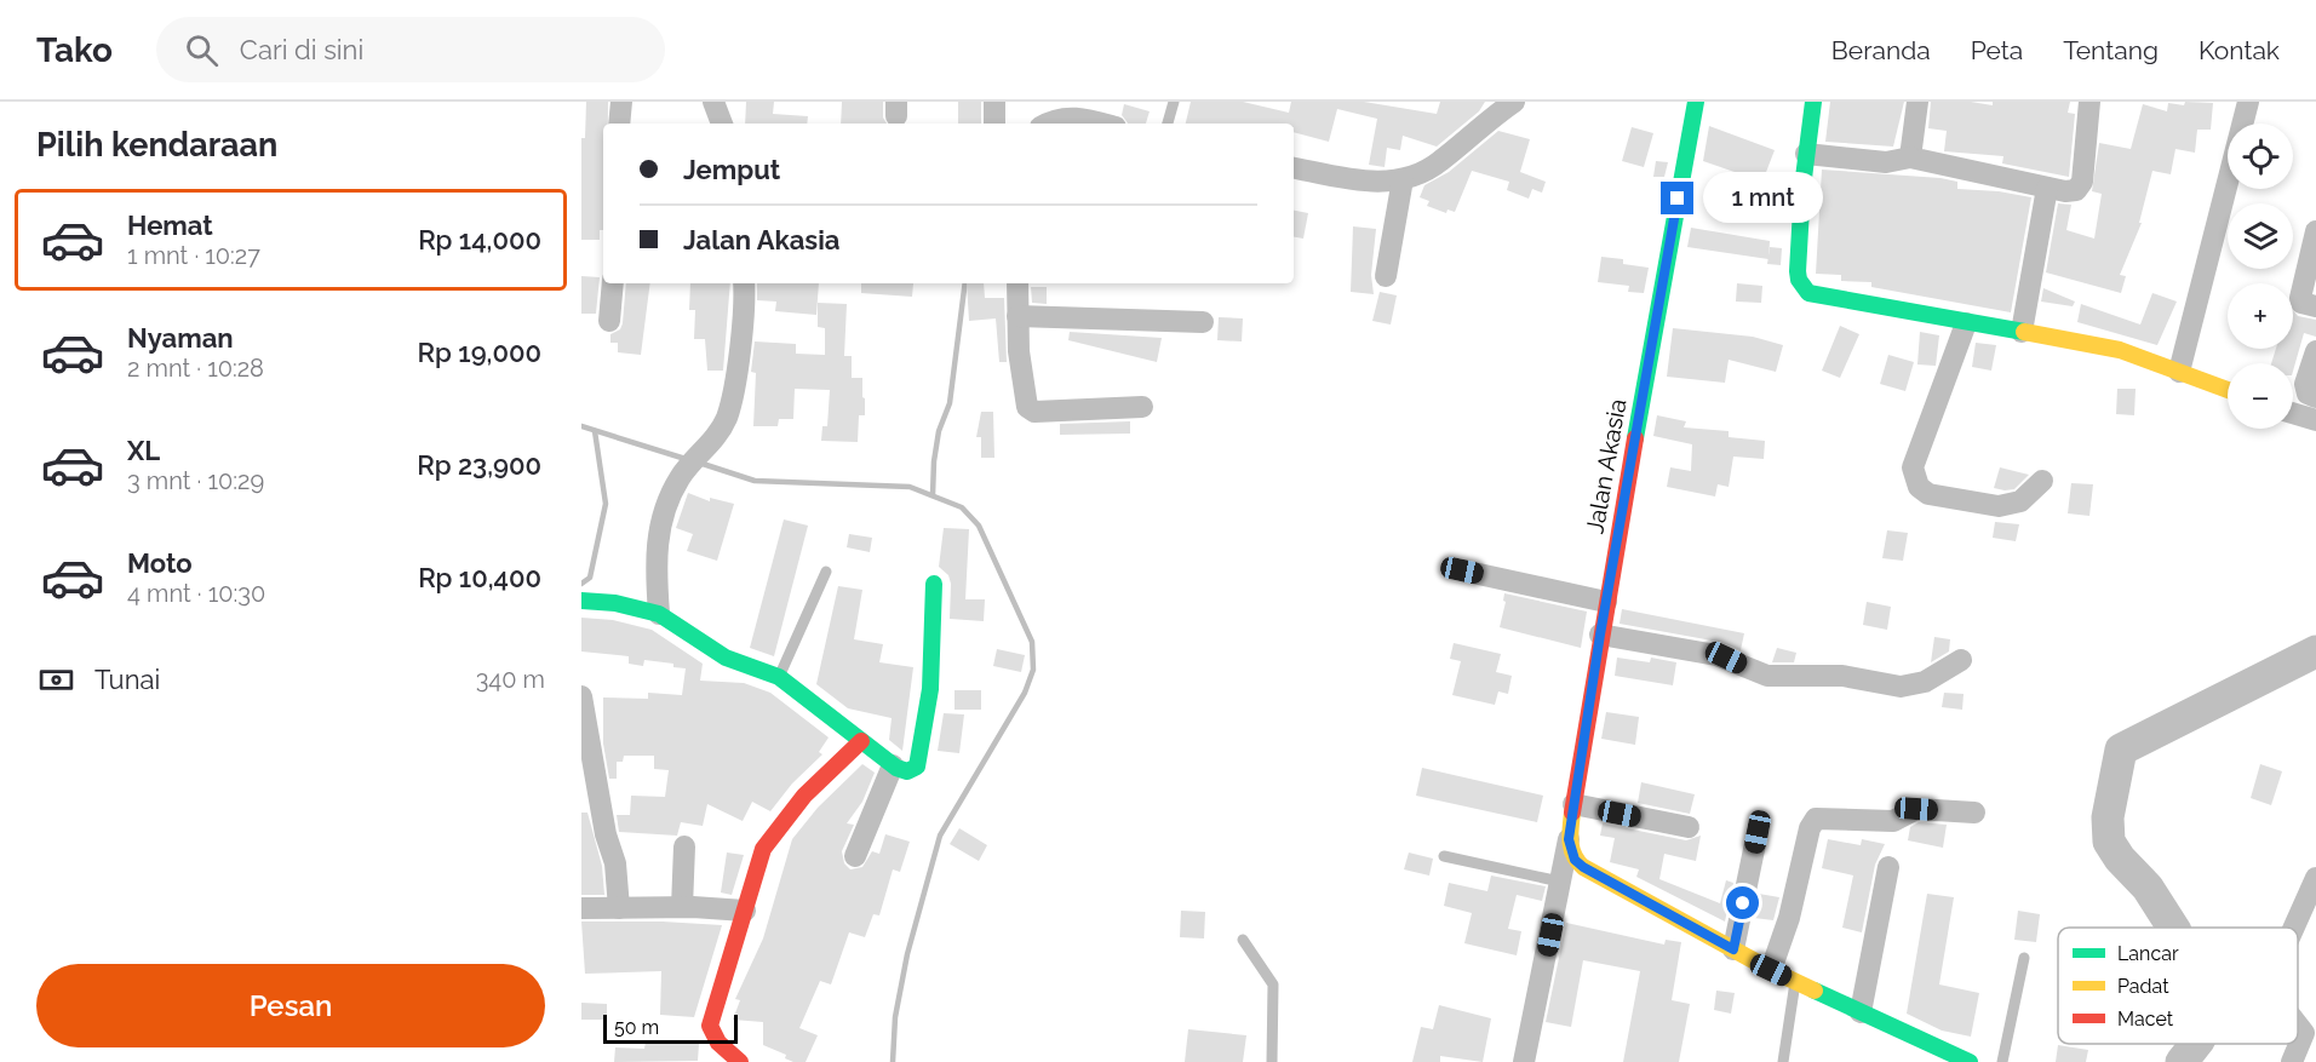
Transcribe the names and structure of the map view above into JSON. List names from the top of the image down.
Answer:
{
  "streets": {
    "street": ["Jalan Akasia"]
  },
  "legend": ["Lancar", "Padat", "Macet"],
  "scale_bar": "50 m",
  "page": {
    "header": "Tako",
    "search": "Cari di sini",
    "nav": [
      "Beranda",
      "Peta",
      "Tentang",
      "Kontak"
    ],
    "heading": "Pilih kendaraan",
    "map_buttons": ["+", "−"],
    "banner": ["Jemput", "Jalan Akasia"],
    "bubble": "1 mnt",
    "list": [
      {
        "name": "Hemat",
        "note": "1 mnt · 10:27",
        "value": "Rp 14,000"
      },
      {
        "name": "Nyaman",
        "note": "2 mnt · 10:28",
        "value": "Rp 19,000"
      },
      {
        "name": "XL",
        "note": "3 mnt · 10:29",
        "value": "Rp 23,900"
      },
      {
        "name": "Moto",
        "note": "4 mnt · 10:30",
        "value": "Rp 10,400"
      }
    ],
    "pay": ["Tunai", "340 m"],
    "buttons": "Pesan",
    "scale": "50 m"
  }
}
